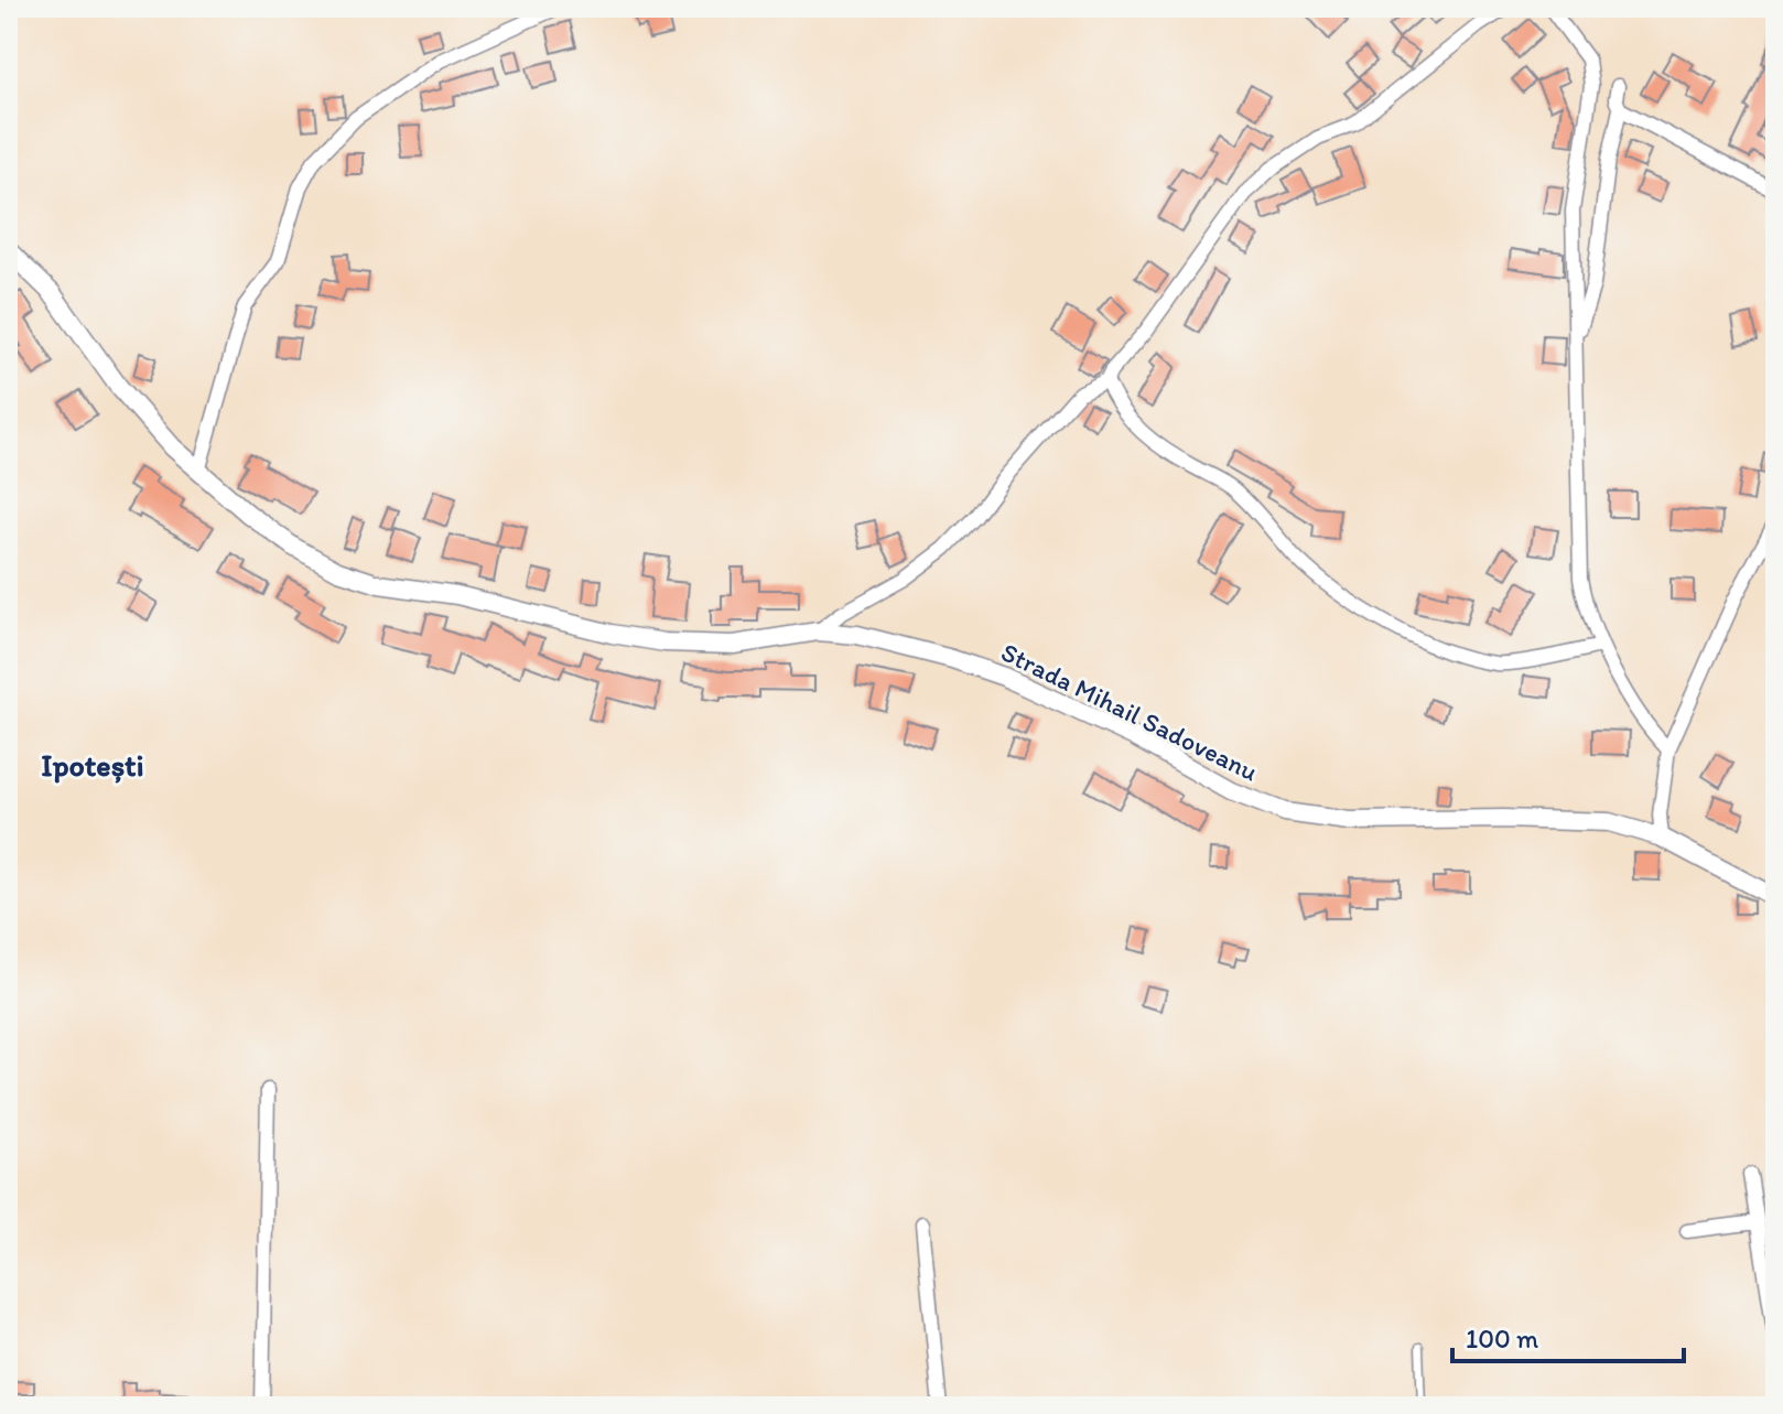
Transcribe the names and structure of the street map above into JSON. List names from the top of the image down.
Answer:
{
  "streets": {
    "street": ["Strada Mihail Sadoveanu"]
  },
  "districts": ["Ipotești"],
  "scale_bar": "100 m"
}
